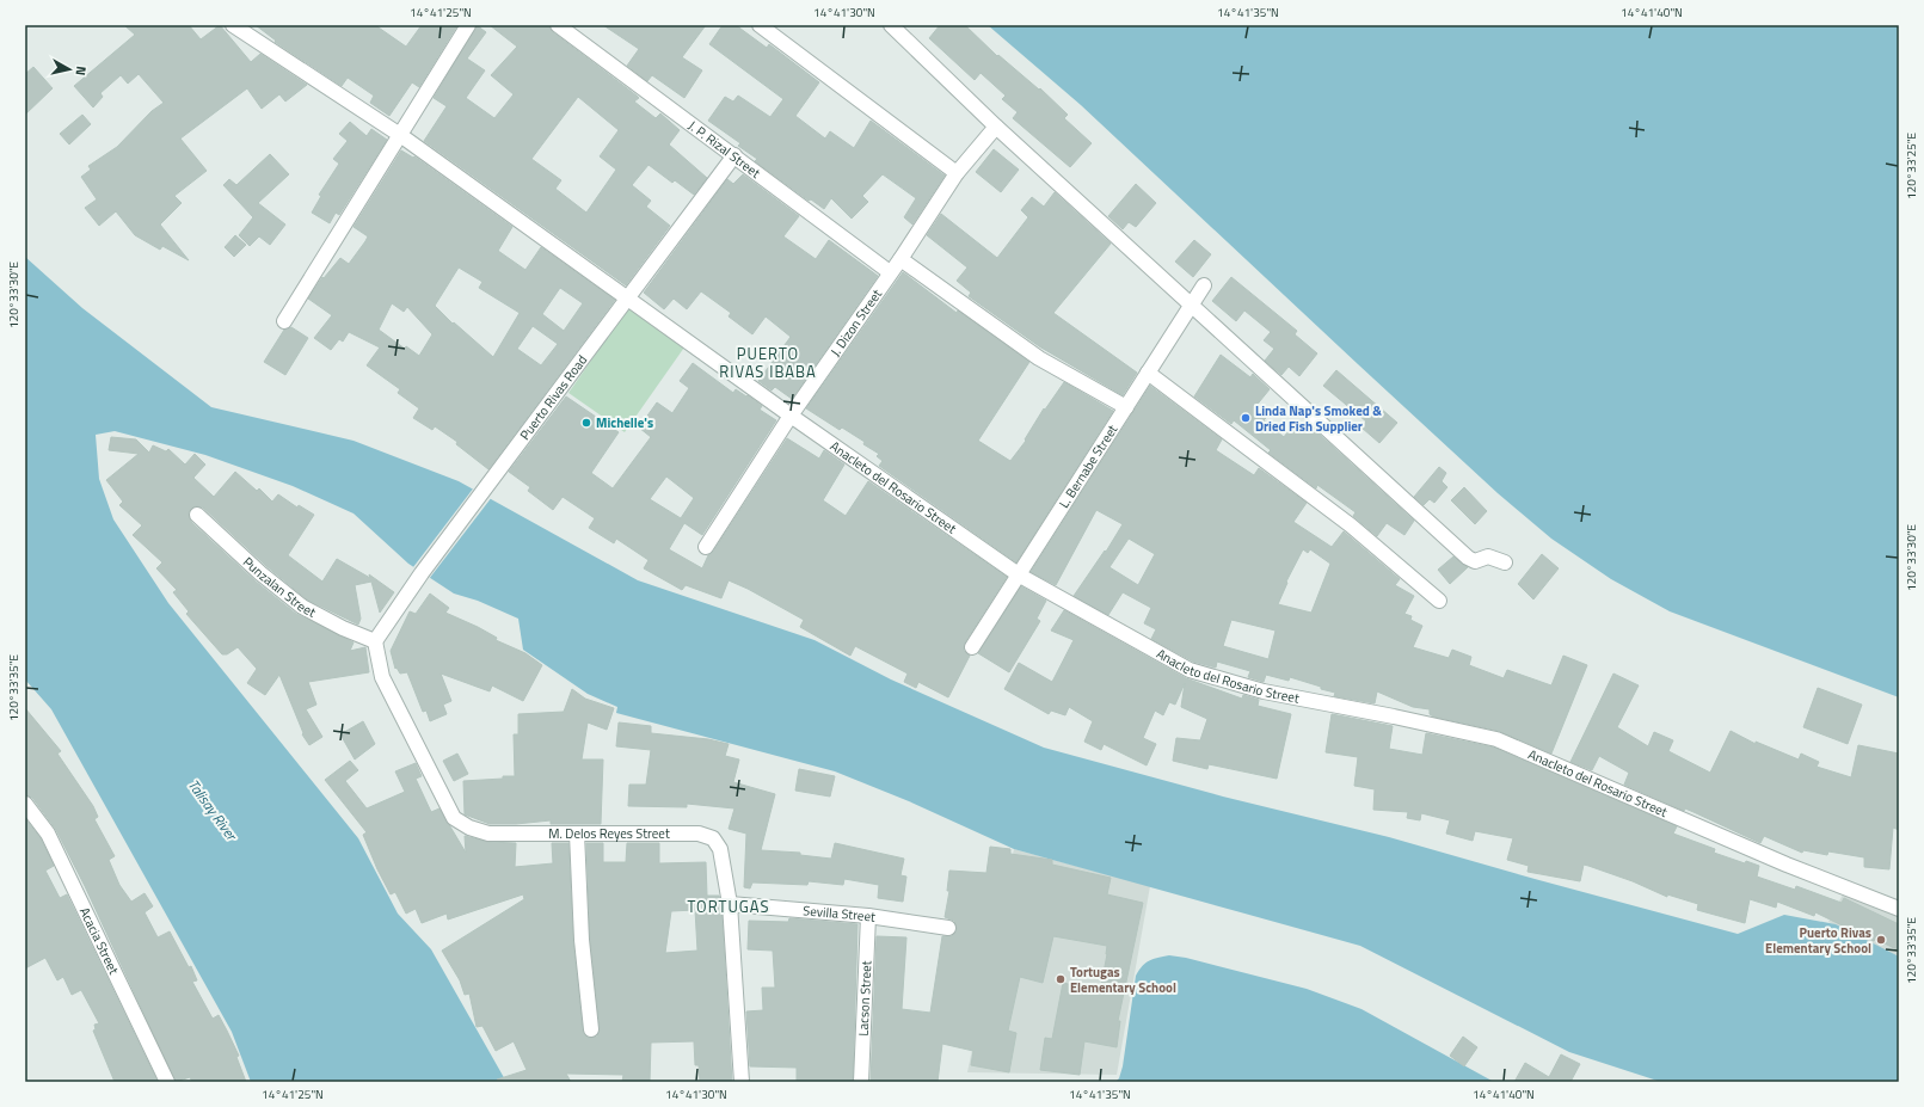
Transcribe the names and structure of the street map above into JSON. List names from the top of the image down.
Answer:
{
  "streets": {
    "street": [
      "J. P. Rizal Street",
      "J. Dizon Street",
      "Puerto Rivas Road",
      "L. Bernabe Street",
      "Anacleto del Rosario Street",
      "Punzalan Street",
      "M. Delos Reyes Street",
      "Sevilla Street",
      "Acacia Street",
      "Lacson Street"
    ]
  },
  "crossings": [
    ["J. P. Rizal Street", "J. Dizon Street"],
    ["J. P. Rizal Street", "Puerto Rivas Road"],
    ["J. Dizon Street", "Anacleto del Rosario Street"],
    ["Puerto Rivas Road", "Anacleto del Rosario Street"],
    ["Puerto Rivas Road", "Punzalan Street"],
    ["Puerto Rivas Road", "M. Delos Reyes Street"],
    ["L. Bernabe Street", "Anacleto del Rosario Street"],
    ["Punzalan Street", "M. Delos Reyes Street"],
    ["M. Delos Reyes Street", "Sevilla Street"],
    ["Sevilla Street", "Lacson Street"]
  ],
  "districts": ["PUERTO RIVAS IBABA", "TORTUGAS"],
  "water": ["Talisay River"],
  "places": [
    "Linda Nap's Smoked & Dried Fish Supplier",
    "Michelle's",
    "Puerto Rivas Elementary School",
    "Tortugas Elementary School"
  ],
  "north": "right",
  "coordinates": [
    "14°41'25\"N",
    "14°41'30\"N",
    "14°41'35\"N",
    "14°41'40\"N",
    "120°33'25\"E",
    "120°33'30\"E",
    "120°33'35\"E"
  ]
}
